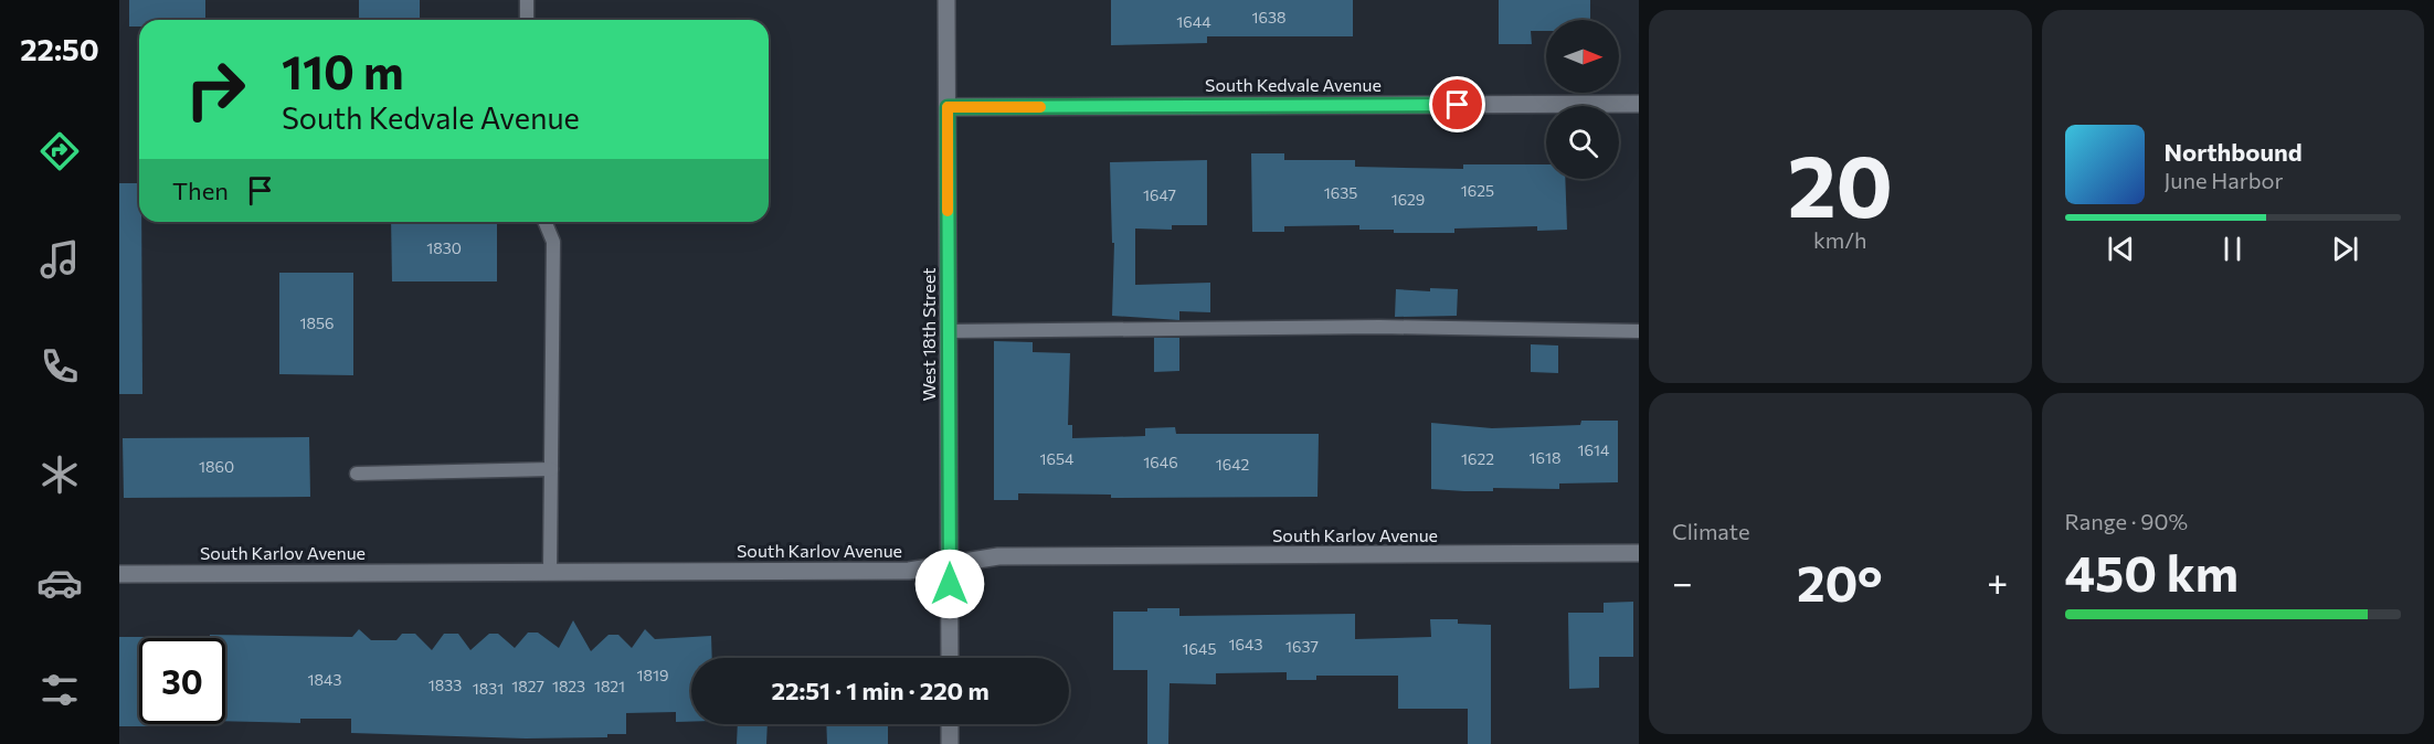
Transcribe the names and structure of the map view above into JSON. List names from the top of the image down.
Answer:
{
  "streets": {
    "street": ["South Kedvale Avenue", "West 18th Street", "South Karlov Avenue"]
  },
  "crossings": [
    ["South Kedvale Avenue", "West 18th Street"],
    ["West 18th Street", "South Karlov Avenue"]
  ],
  "house_numbers": [
    "1638",
    "1644",
    "1625",
    "1635",
    "1647",
    "1629",
    "1830",
    "1856",
    "1614",
    "1618",
    "1654",
    "1622",
    "1646",
    "1642",
    "1860",
    "1643",
    "1637",
    "1645",
    "1819",
    "1843",
    "1833",
    "1827",
    "1823",
    "1821",
    "1831"
  ],
  "north": "right",
  "page": {
    "tabs": "22:50",
    "tile": [
      ["20", "km/h"],
      "Climate",
      ["Range · 90%", "450 km"]
    ],
    "turn": ["110 m", "South Kedvale Avenue"],
    "song": ["Northbound", "June Harbor"],
    "then": "Then",
    "heat": ["−", "20°", "+"],
    "limit": "30",
    "trip": "22:51 · 1 min · 220 m"
  }
}
